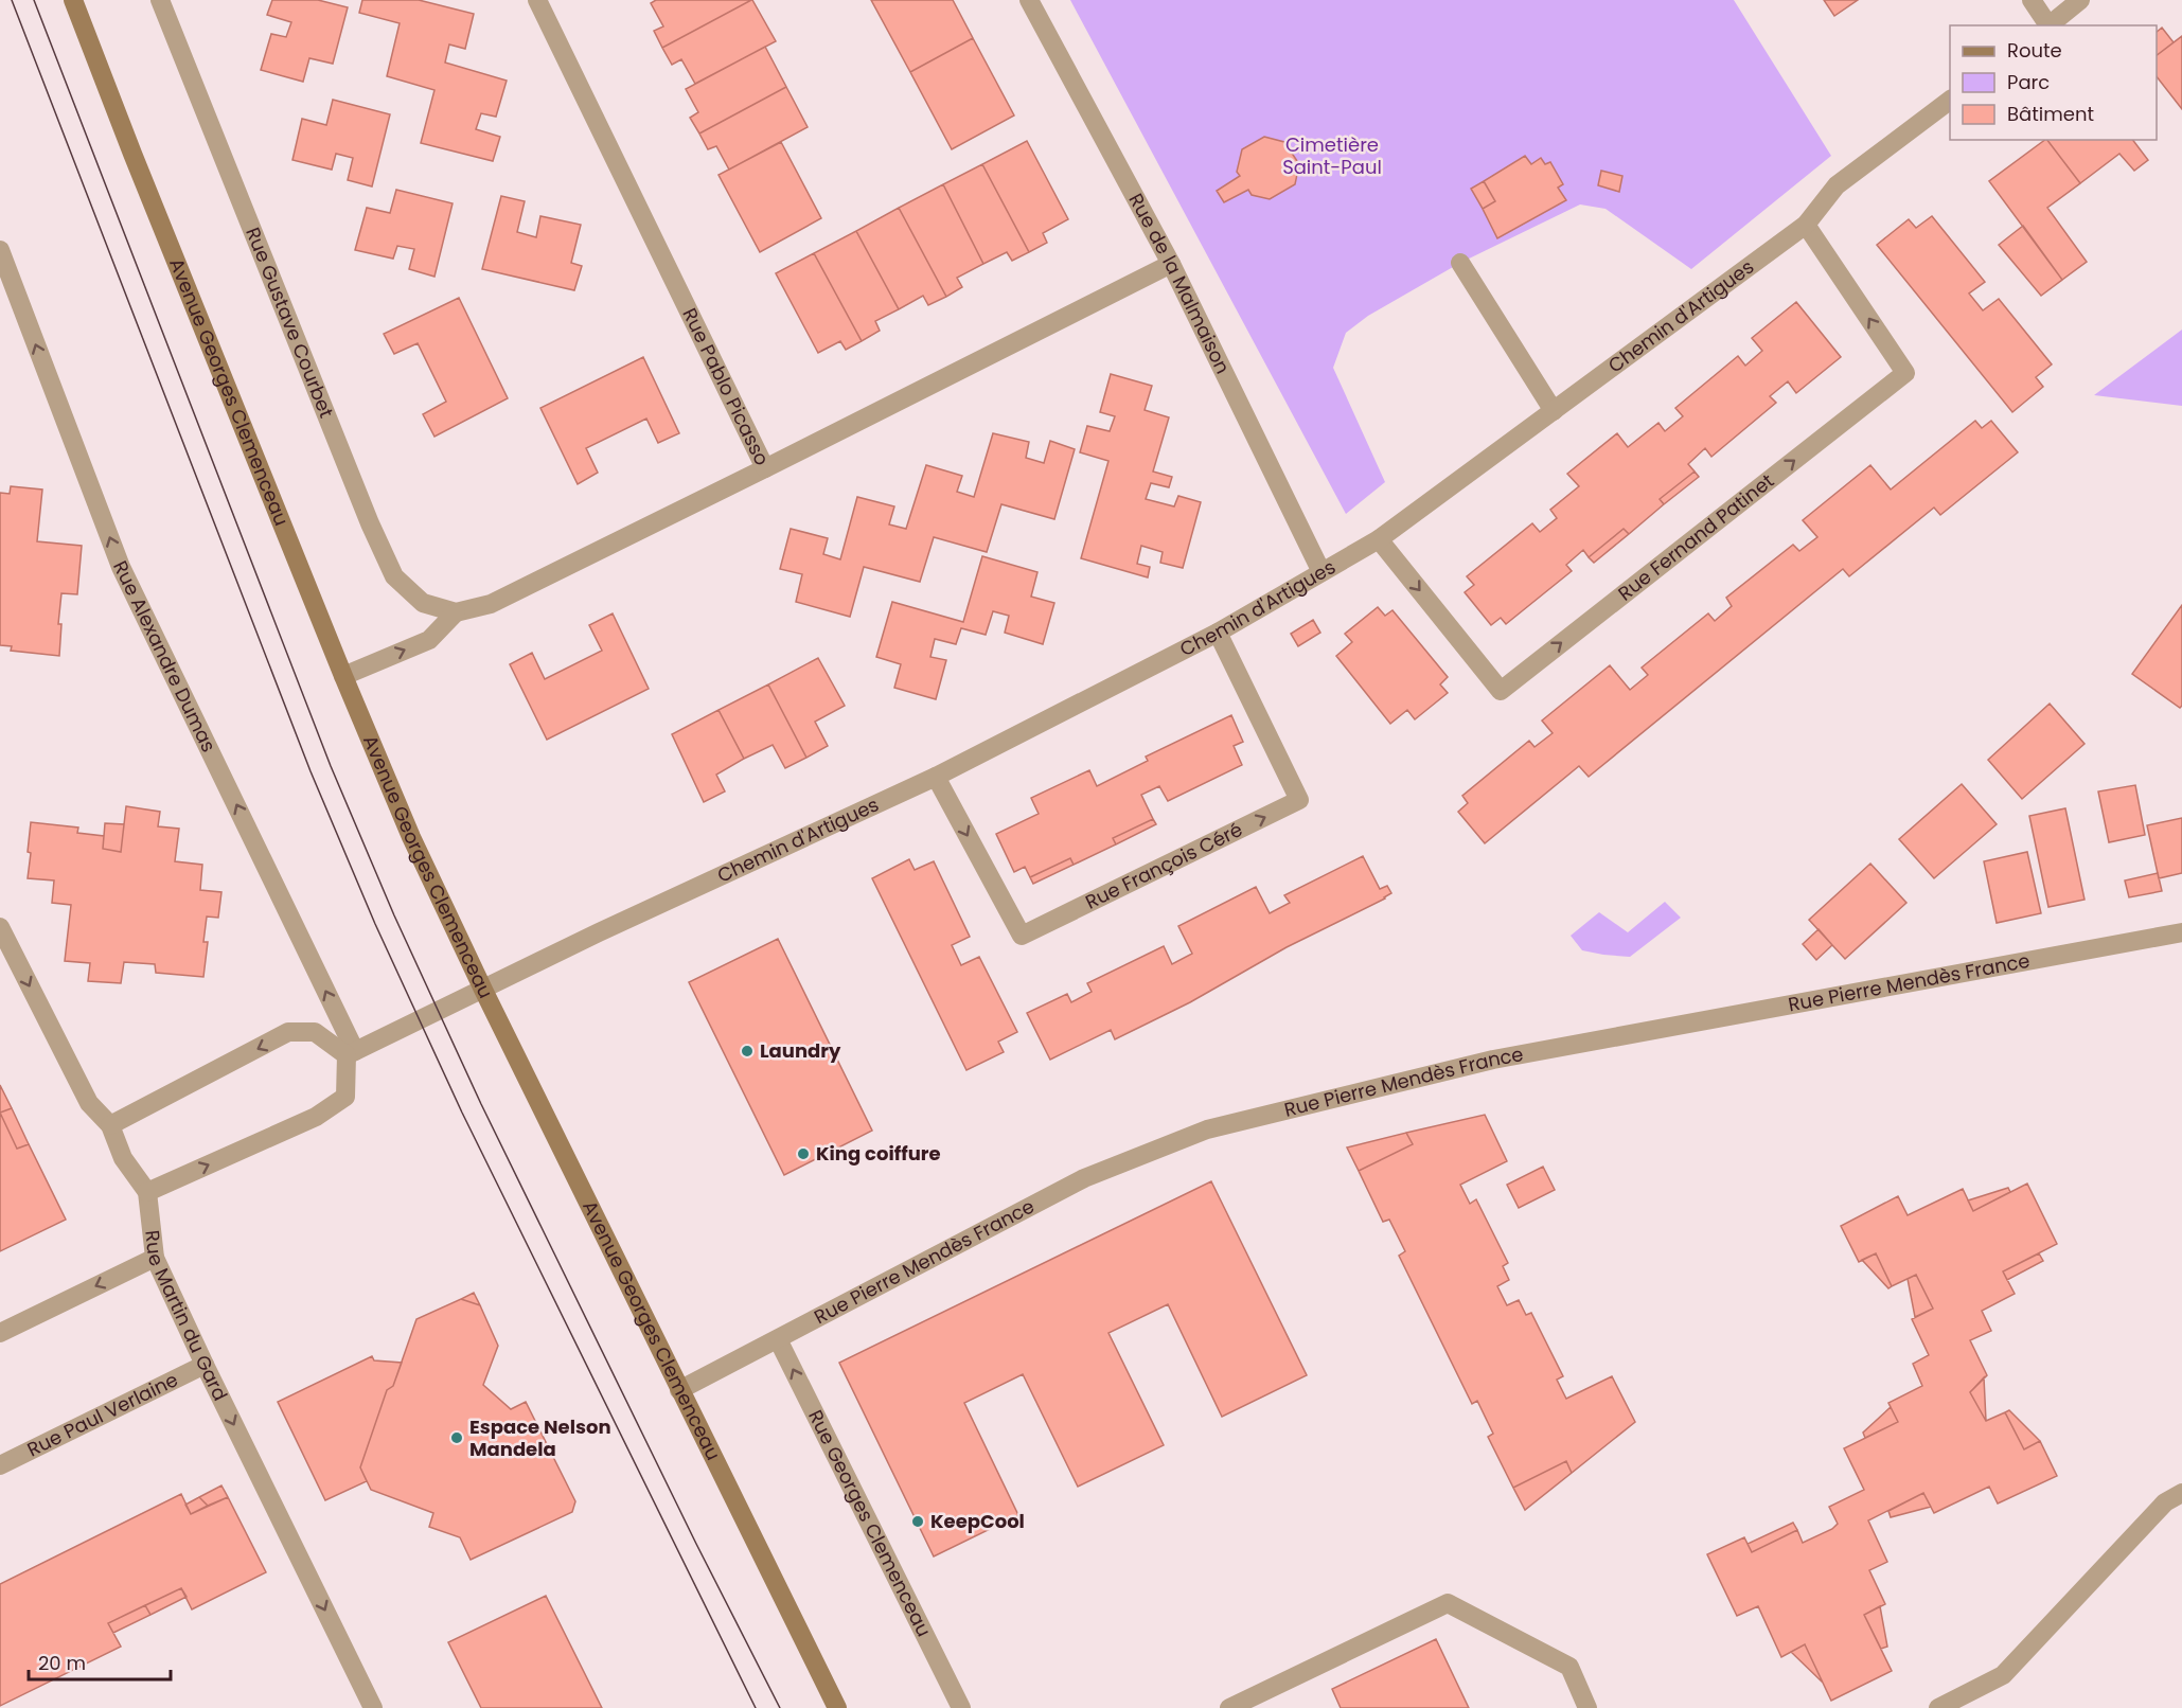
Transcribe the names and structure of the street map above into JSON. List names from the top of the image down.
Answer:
{
  "streets": {
    "street": [
      "Rue de la Malmaison",
      "Chemin d'Artigues",
      "Rue Gustave Courbet",
      "Rue Pablo Picasso",
      "Avenue Georges Clemenceau",
      "Rue Fernand Patinet",
      "Rue Alexandre Dumas",
      "Rue François Céré",
      "Rue Pierre Mendès France",
      "Rue Martin du Gard",
      "Rue Paul Verlaine",
      "Rue Georges Clemenceau"
    ]
  },
  "crossings": [
    ["Rue de la Malmaison", "Chemin d'Artigues"],
    ["Rue de la Malmaison", "Rue Pablo Picasso"],
    ["Chemin d'Artigues", "Avenue Georges Clemenceau"],
    ["Chemin d'Artigues", "Rue Fernand Patinet"],
    ["Chemin d'Artigues", "Rue Alexandre Dumas"],
    ["Chemin d'Artigues", "Rue François Céré"],
    ["Rue Gustave Courbet", "Rue Pablo Picasso"],
    ["Avenue Georges Clemenceau", "Rue Pierre Mendès France"],
    ["Rue Pierre Mendès France", "Rue Georges Clemenceau"],
    ["Rue Martin du Gard", "Rue Paul Verlaine"]
  ],
  "one_way": ["Rue Alexandre Dumas", "Rue Martin du Gard", "Rue Georges Clemenceau"],
  "parks": ["Cimetière Saint-Paul"],
  "places": [
    "Laundry",
    "King coiffure",
    "Espace Nelson Mandela",
    "KeepCool"
  ],
  "legend": ["Route", "Parc", "Bâtiment"],
  "scale_bar": "20 m"
}
